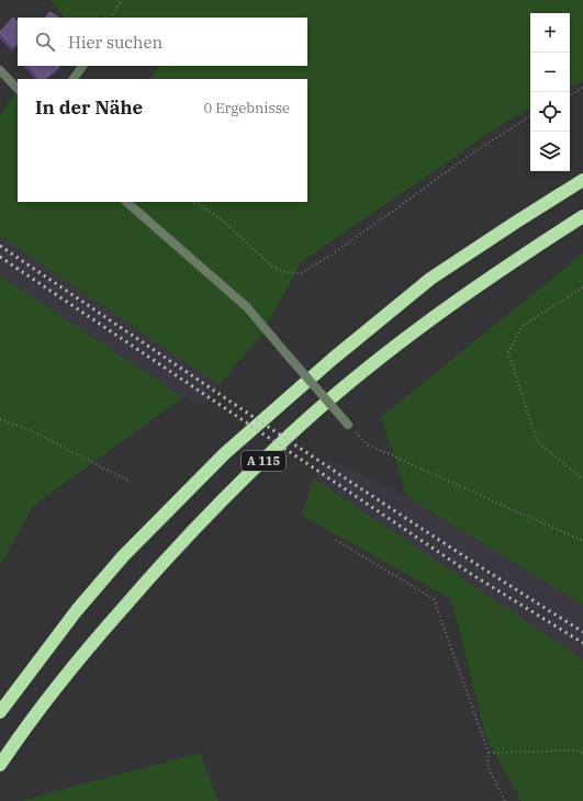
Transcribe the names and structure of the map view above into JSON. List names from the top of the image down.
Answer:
{
  "streets": {
    "highway": ["A 115"]
  },
  "page": {
    "map_buttons": ["+", "−"],
    "search": "Hier suchen",
    "heading": ["In der Nähe", "0 Ergebnisse"]
  }
}
